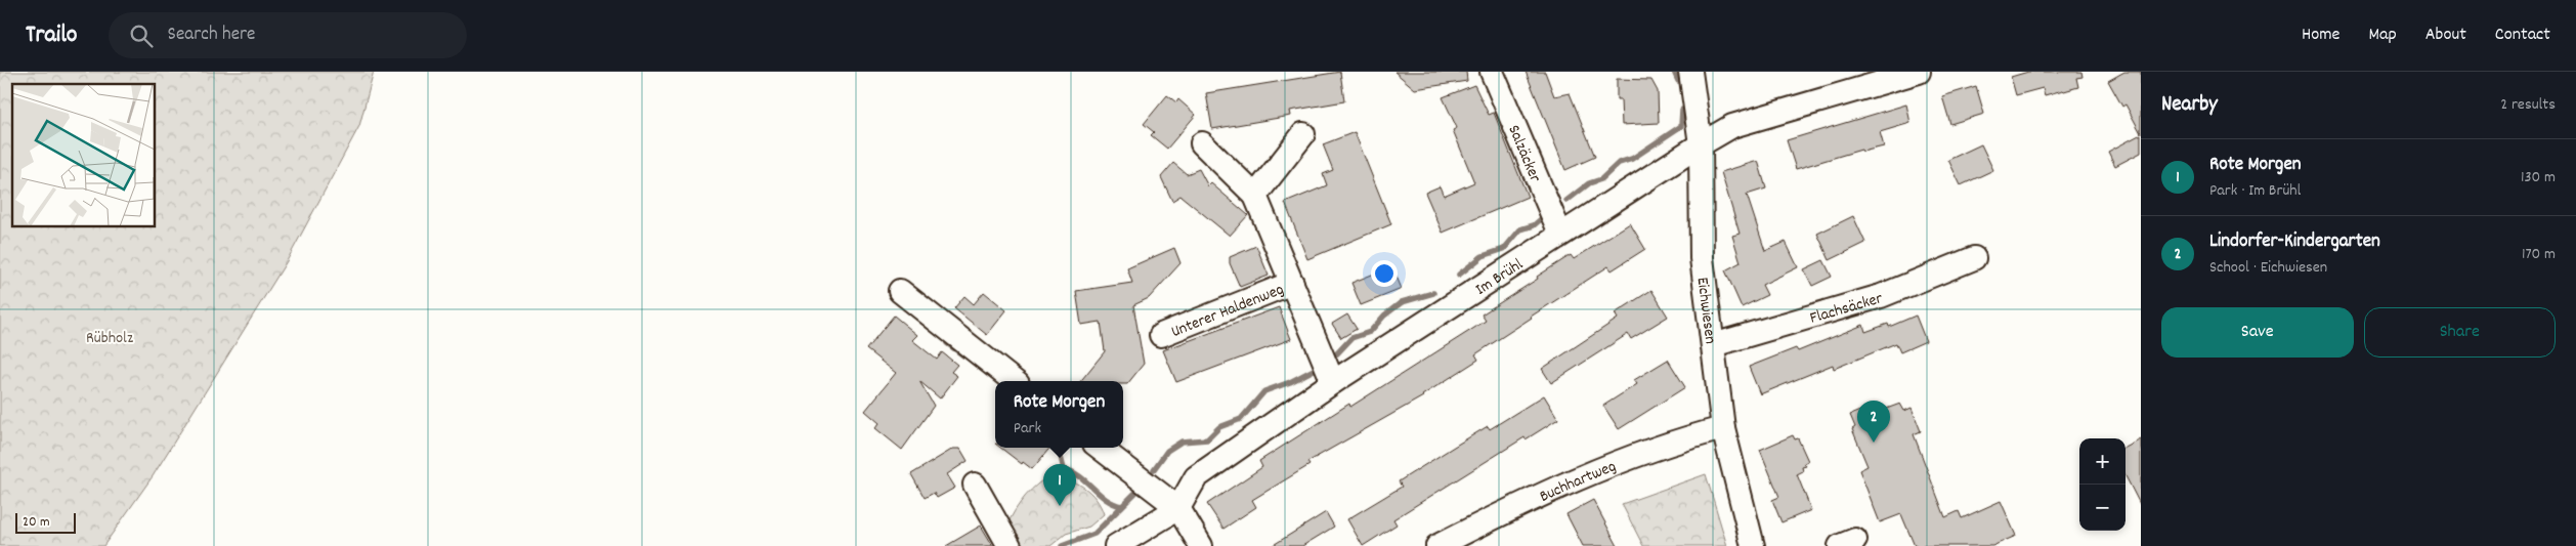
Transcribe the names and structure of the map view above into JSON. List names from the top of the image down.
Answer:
{
  "streets": {
    "street": [
      "Salzäcker",
      "Im Brühl",
      "Flachsäcker",
      "Unterer Haldenweg",
      "Eichwiesen",
      "Buchhartweg"
    ]
  },
  "crossings": [
    ["Salzäcker", "Im Brühl"],
    ["Im Brühl", "Unterer Haldenweg"],
    ["Im Brühl", "Eichwiesen"],
    ["Flachsäcker", "Eichwiesen"],
    ["Eichwiesen", "Buchhartweg"]
  ],
  "parks": ["Rübholz"],
  "scale_bar": "20 m",
  "page": {
    "header": "Trailo",
    "search": "Search here",
    "nav": [
      "Home",
      "Map",
      "About",
      "Contact"
    ],
    "heading": ["Nearby", "2 results"],
    "list": [
      {
        "mark": "1",
        "name": "Rote Morgen",
        "note": "Park · Im Brühl",
        "value": "130 m"
      },
      {
        "mark": "2",
        "name": "Lindorfer-Kindergarten",
        "note": "School · Eichwiesen",
        "value": "170 m"
      }
    ],
    "buttons": ["Save", "Share"],
    "popup": ["Rote Morgen", "Park"],
    "pins": ["2", "1"],
    "map_buttons": ["+", "−"],
    "scale": "20 m"
  }
}
